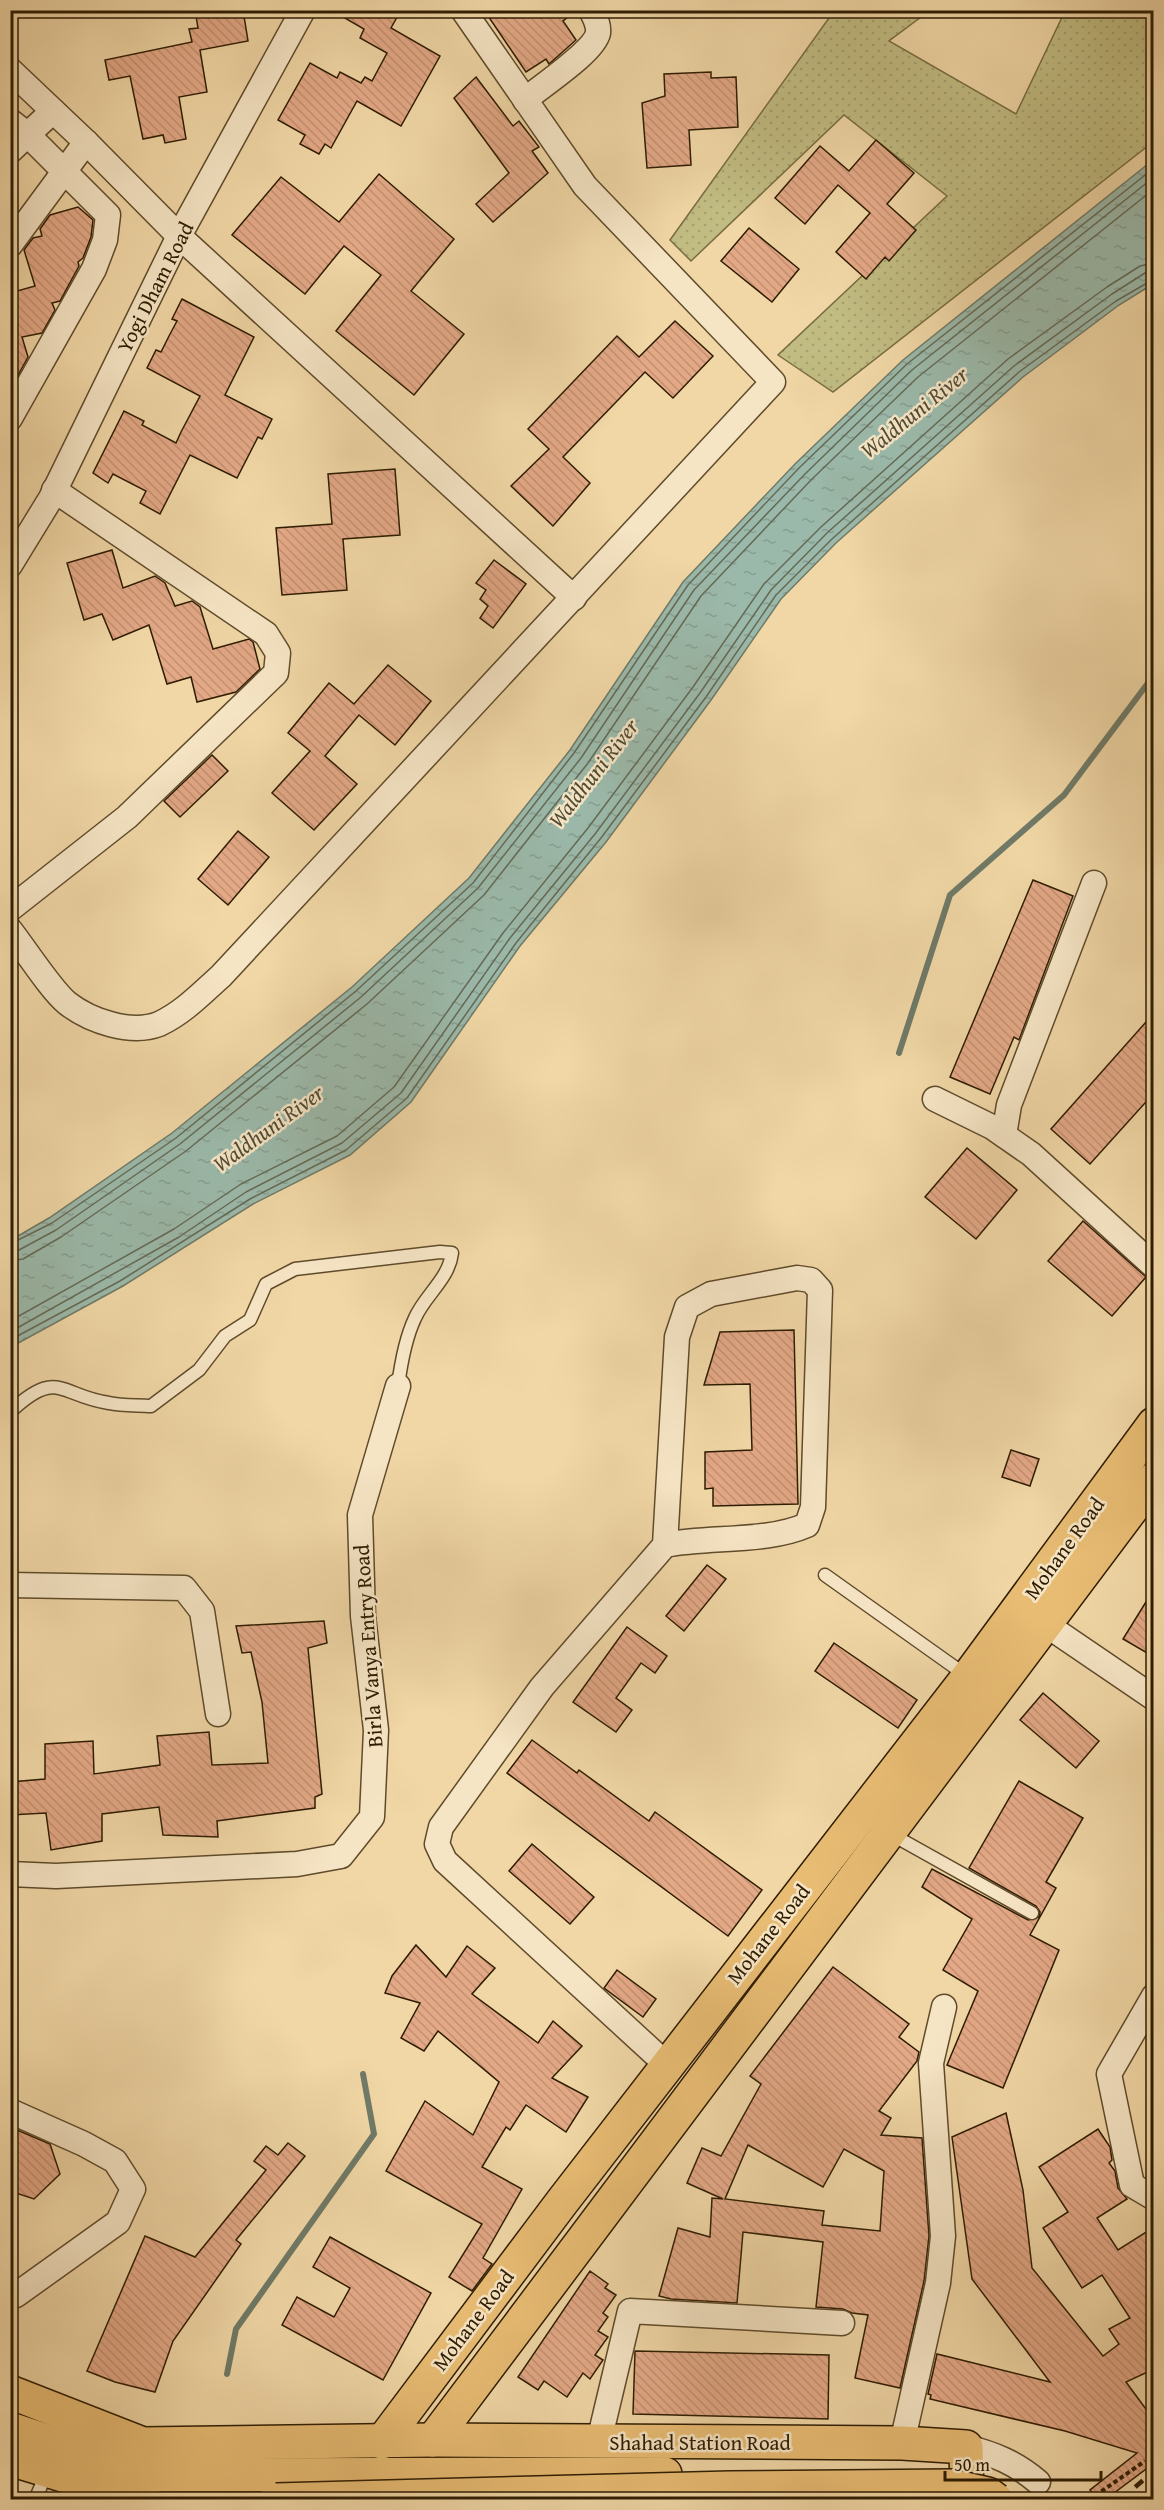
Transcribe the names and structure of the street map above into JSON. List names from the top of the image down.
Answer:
{
  "streets": {
    "main road": ["Mohane Road", "Shahad Station Road"],
    "street": ["Yogi Dham Road", "Birla Vanya Entry Road"]
  },
  "crossings": [
    ["Mohane Road", "Shahad Station Road"]
  ],
  "water": ["Waldhuni River"],
  "scale_bar": "50 m"
}
